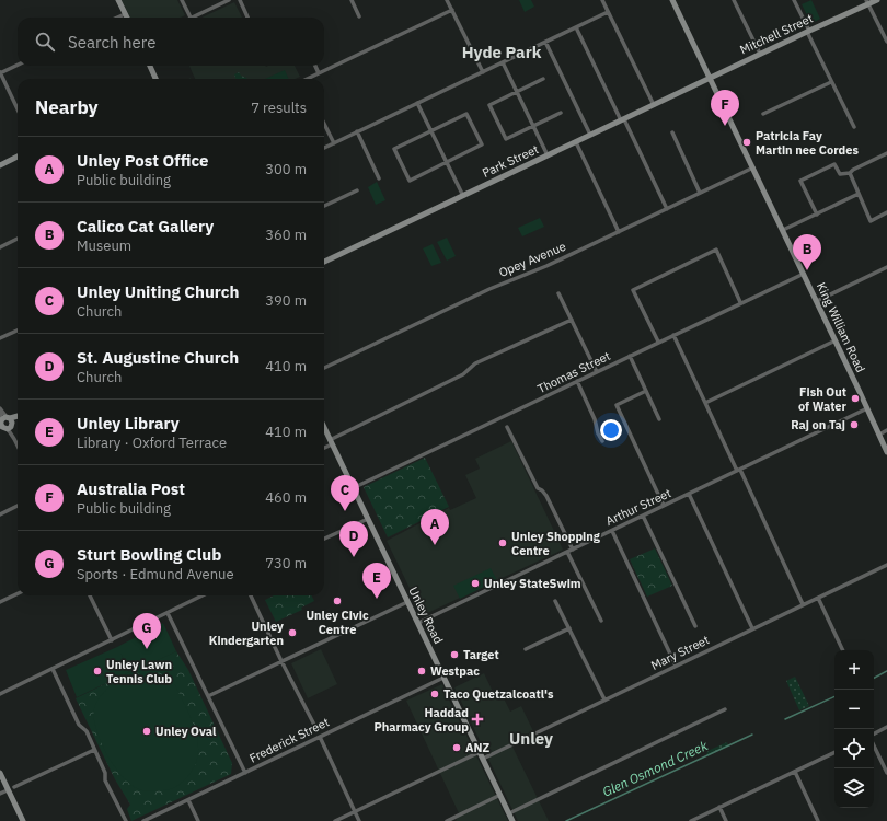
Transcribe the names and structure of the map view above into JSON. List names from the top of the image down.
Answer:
{
  "streets": {
    "main road": [
      "Mitchell Street",
      "Park Street",
      "King William Road",
      "Unley Road"
    ],
    "street": [
      "Opey Avenue",
      "Thomas Street",
      "Arthur Street",
      "Mary Street",
      "Frederick Street"
    ]
  },
  "crossings": [
    ["Mitchell Street", "Park Street"],
    ["Mitchell Street", "King William Road"],
    ["Park Street", "King William Road"],
    ["Opey Avenue", "King William Road"],
    ["King William Road", "Thomas Street"],
    ["King William Road", "Arthur Street"],
    ["Thomas Street", "Unley Road"],
    ["Arthur Street", "Unley Road"],
    ["Unley Road", "Mary Street"],
    ["Unley Road", "Frederick Street"]
  ],
  "districts": ["Hyde Park", "Unley"],
  "water": ["Glen Osmond Creek"],
  "places": {
    "other": [
      "Patricia Fay Martin nee Cordes",
      "Fish Out of Water",
      "Raj on Taj",
      "Unley Shopping Centre",
      "Unley StateSwim",
      "Unley Civic Centre",
      "Unley Kindergarten",
      "Target",
      "Unley Lawn Tennis Club",
      "Westpac",
      "Taco Quetzalcoatl's",
      "Unley Oval",
      "ANZ"
    ],
    "health": ["Haddad Pharmacy Group"]
  },
  "page": {
    "search": "Search here",
    "heading": ["Nearby", "7 results"],
    "pins": [
      "F",
      "B",
      "C",
      "A",
      "D",
      "E",
      "G"
    ],
    "list": [
      {
        "mark": "A",
        "name": "Unley Post Office",
        "note": "Public building",
        "value": "300 m"
      },
      {
        "mark": "B",
        "name": "Calico Cat Gallery",
        "note": "Museum",
        "value": "360 m"
      },
      {
        "mark": "C",
        "name": "Unley Uniting Church",
        "note": "Church",
        "value": "390 m"
      },
      {
        "mark": "D",
        "name": "St. Augustine Church",
        "note": "Church",
        "value": "410 m"
      },
      {
        "mark": "E",
        "name": "Unley Library",
        "note": "Library · Oxford Terrace",
        "value": "410 m"
      },
      {
        "mark": "F",
        "name": "Australia Post",
        "note": "Public building",
        "value": "460 m"
      },
      {
        "mark": "G",
        "name": "Sturt Bowling Club",
        "note": "Sports · Edmund Avenue",
        "value": "730 m"
      }
    ],
    "map_buttons": ["+", "−"]
  }
}
